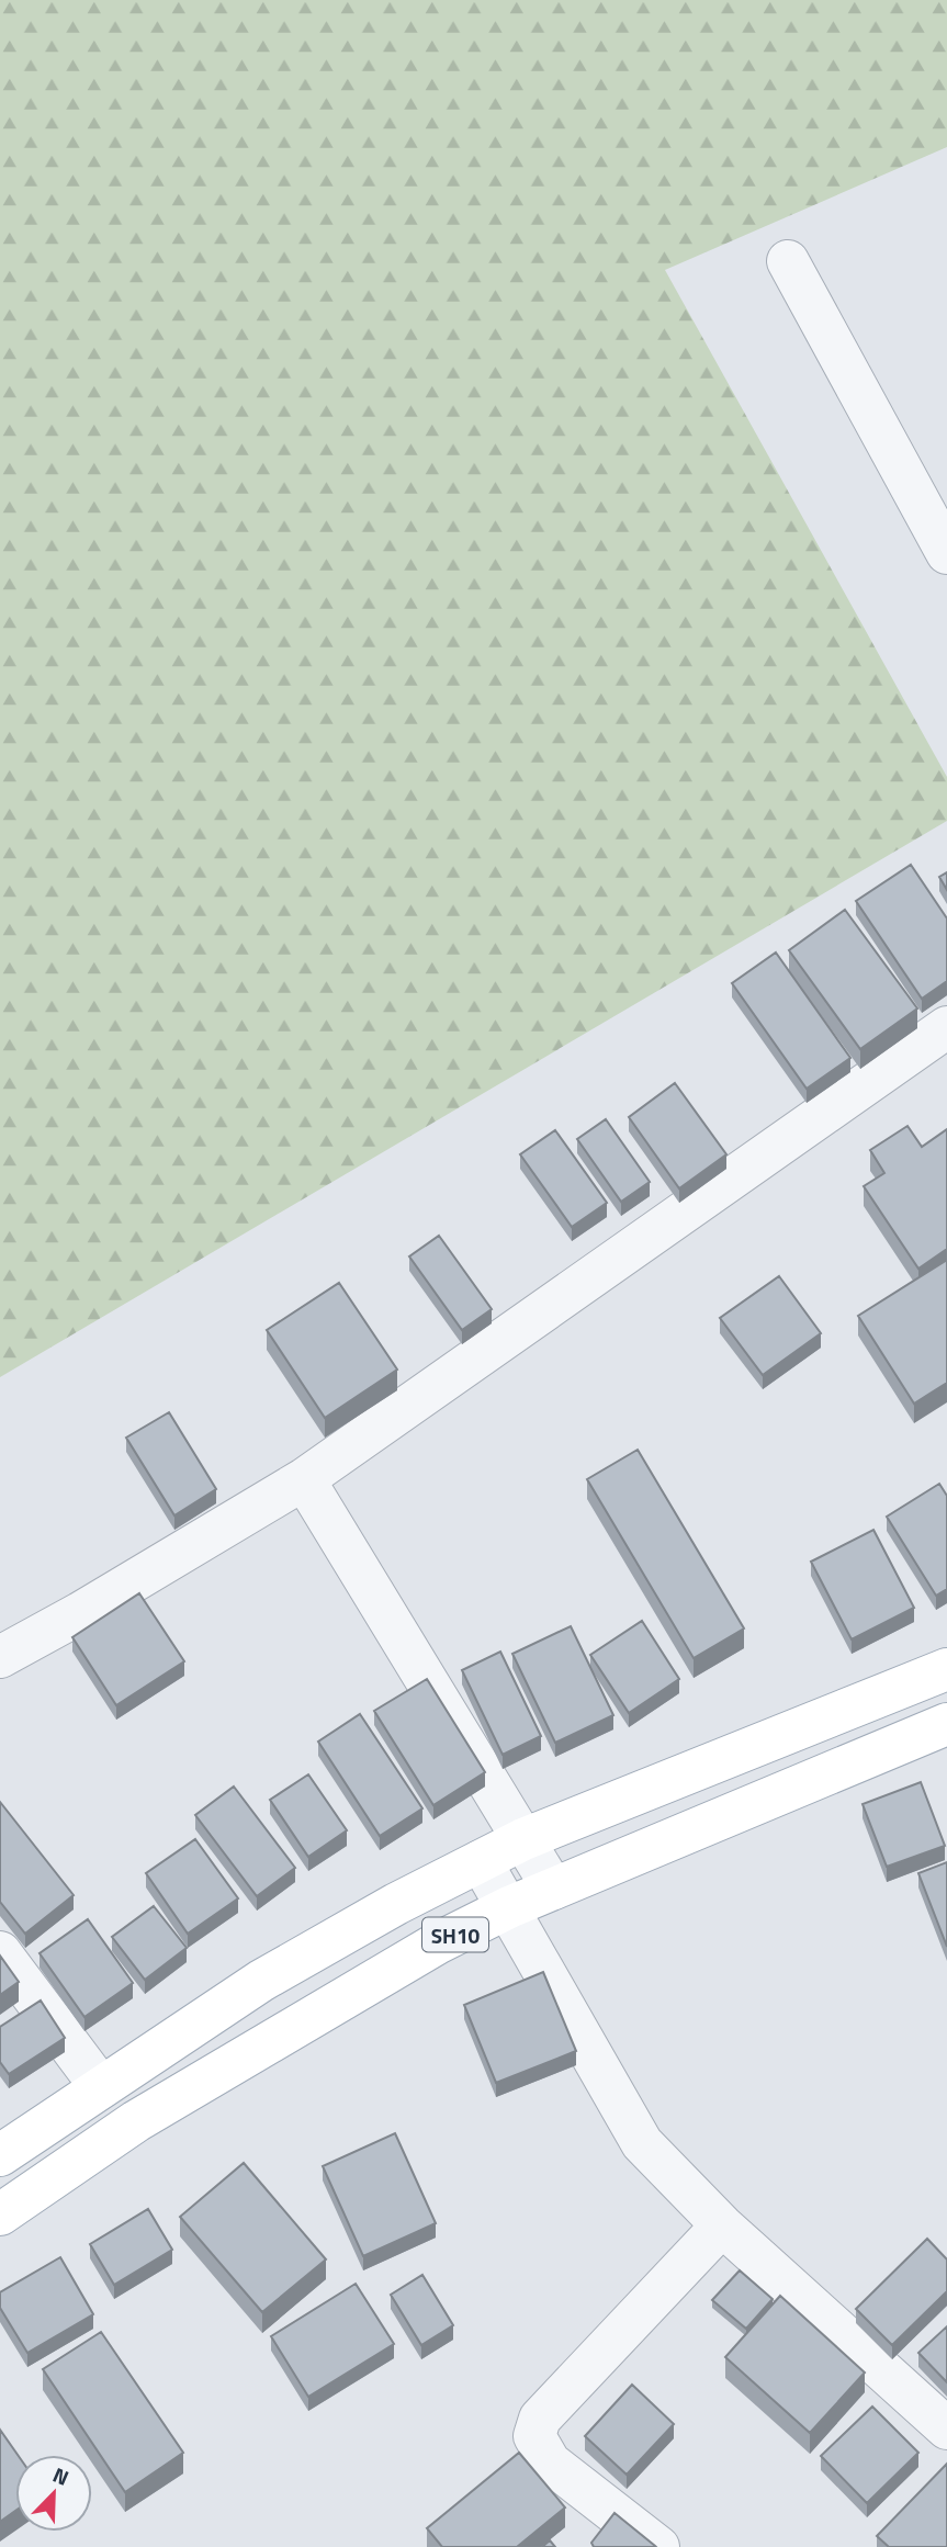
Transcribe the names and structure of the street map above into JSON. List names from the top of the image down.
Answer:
{
  "streets": {
    "main road": ["SH10"]
  },
  "north": "top right"
}
